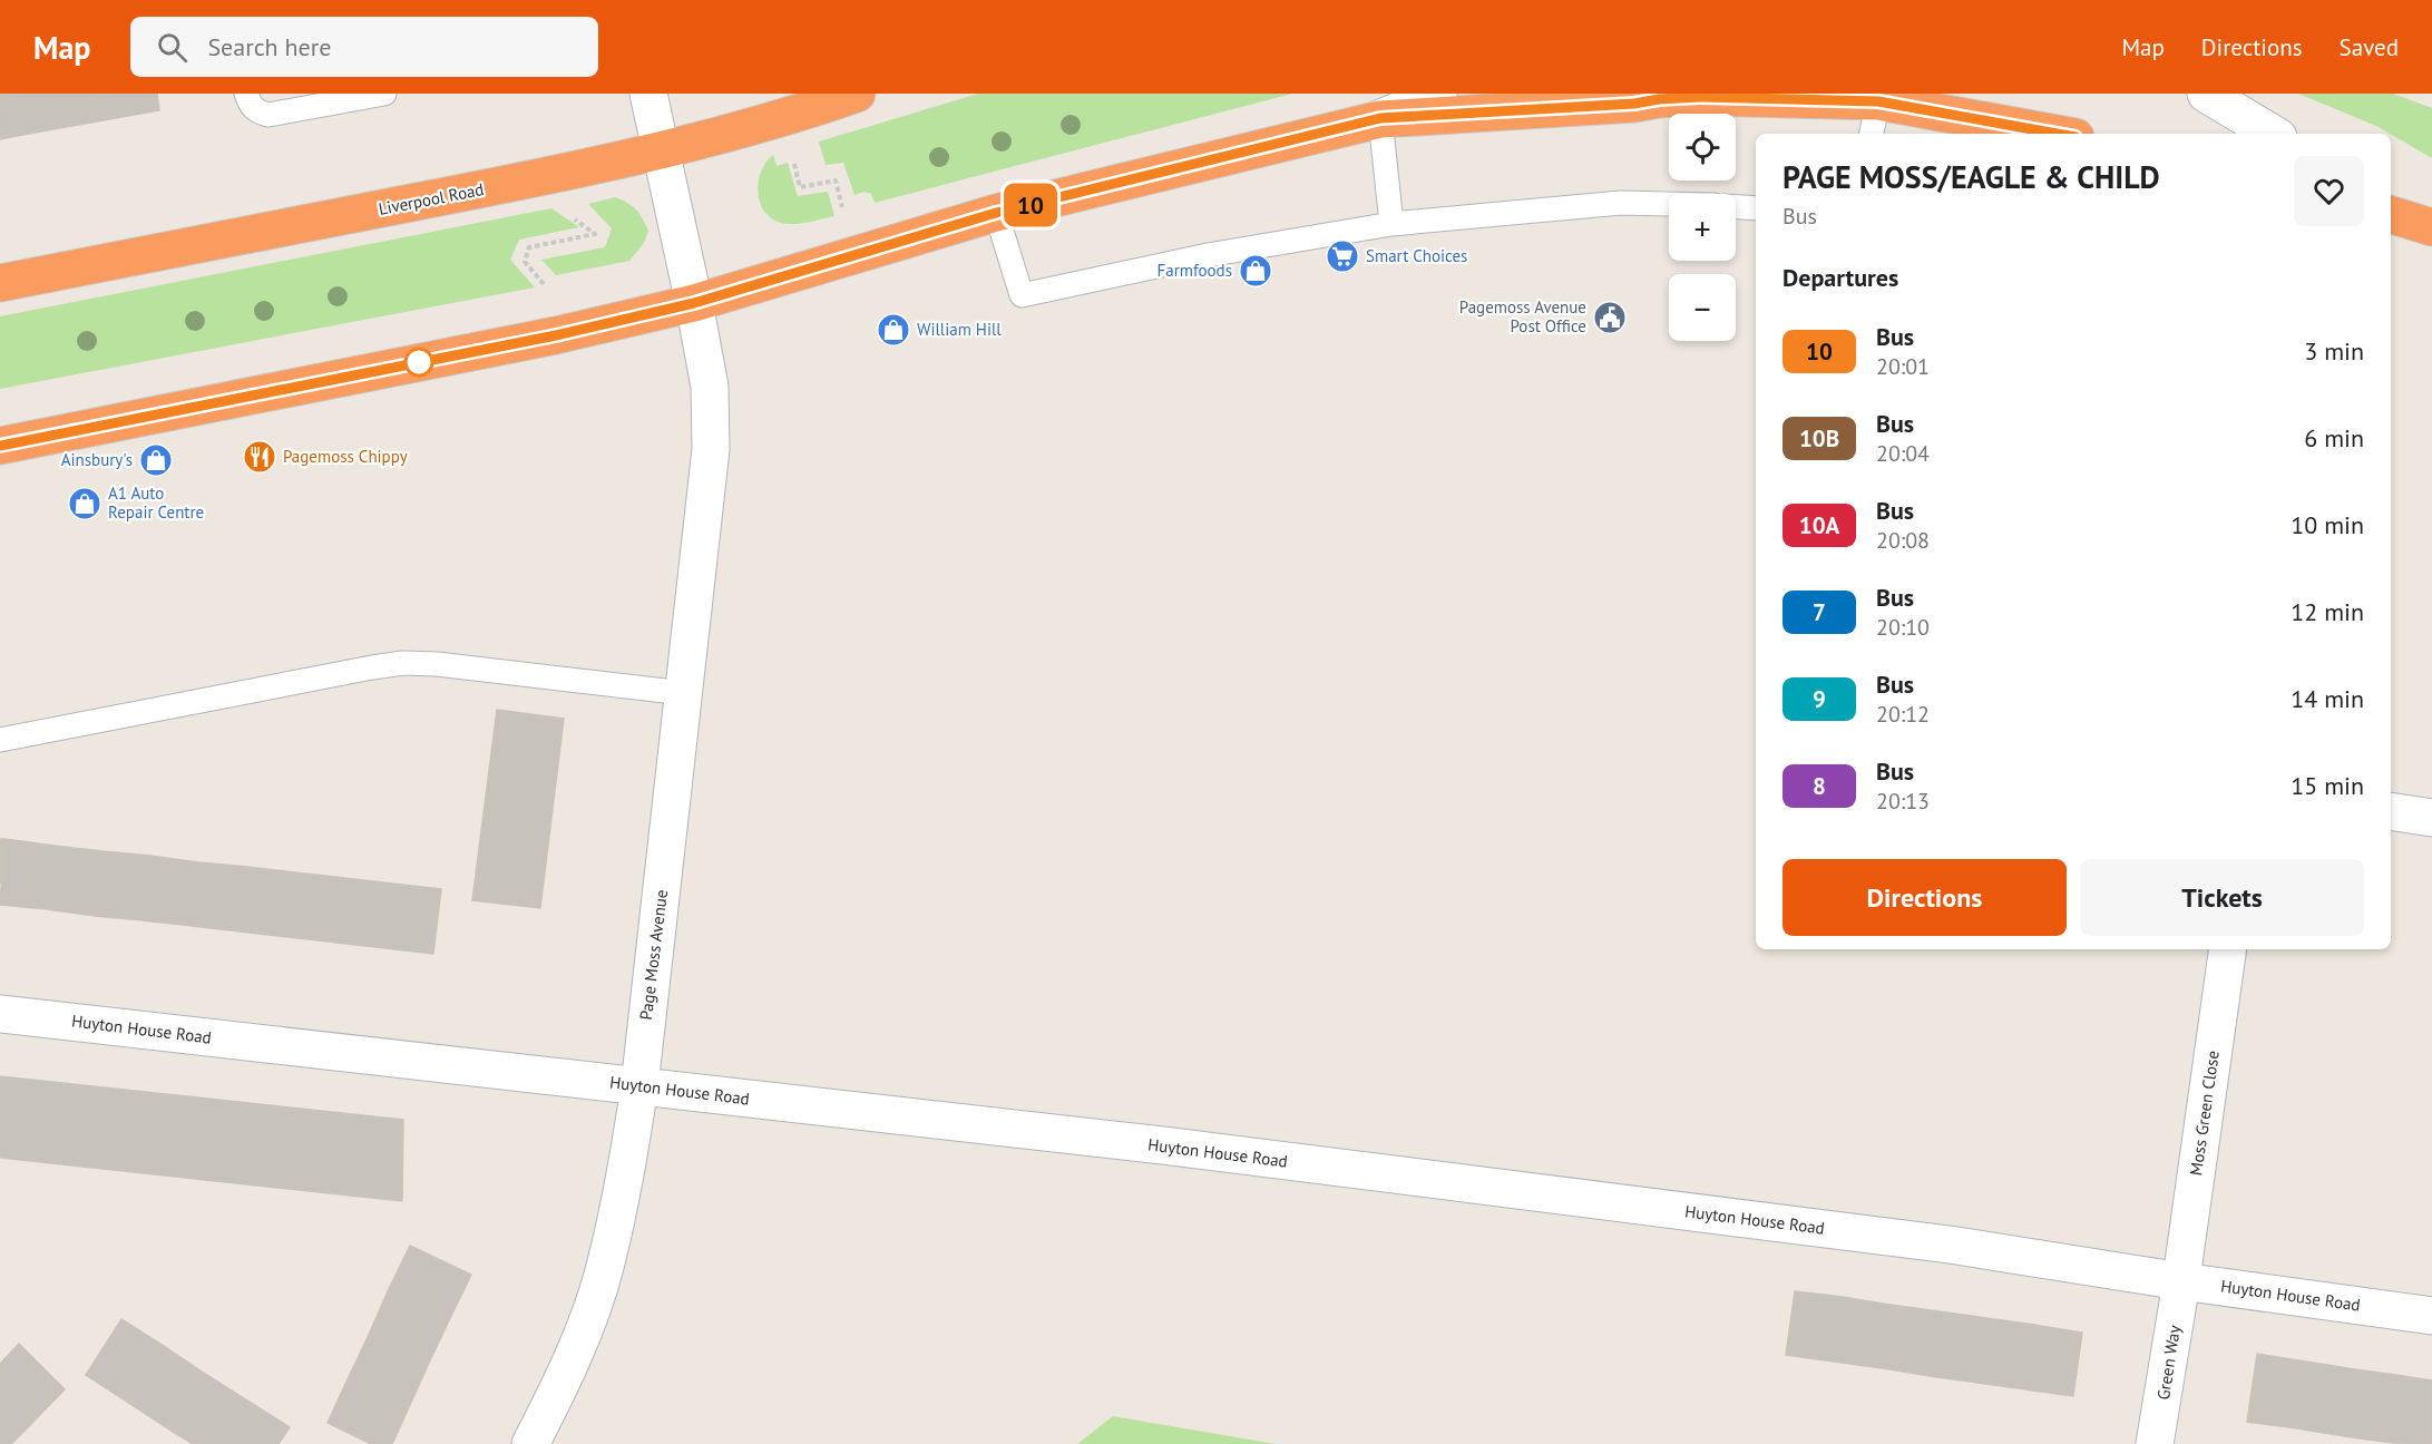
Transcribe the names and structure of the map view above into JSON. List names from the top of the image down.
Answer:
{
  "streets": {
    "highway": ["Liverpool Road"],
    "street": [
      "Page Moss Avenue",
      "Huyton House Road",
      "Moss Green Close",
      "Green Way"
    ]
  },
  "crossings": [
    ["Liverpool Road", "Page Moss Avenue"],
    ["Page Moss Avenue", "Huyton House Road"],
    ["Huyton House Road", "Moss Green Close"],
    ["Huyton House Road", "Green Way"],
    ["Moss Green Close", "Green Way"]
  ],
  "places": {
    "supermarket": ["Smart Choices"],
    "shop": [
      "Farmfoods",
      "William Hill",
      "Ainsbury's",
      "A1 Auto Repair Centre"
    ],
    "public building": ["Pagemoss Avenue Post Office"],
    "restaurant": ["Pagemoss Chippy"]
  },
  "lines": ["bus line 10"],
  "page": {
    "header": "Map",
    "search": "Search here",
    "nav": ["Map", "Directions", "Saved"],
    "on_map": "10",
    "map_buttons": ["+", "−"],
    "heading": [
      ["PAGE MOSS/EAGLE & CHILD", "Bus"],
      "Departures"
    ],
    "list": [
      {
        "mark": "10",
        "name": "Bus",
        "note": "20:01",
        "value": "3 min"
      },
      {
        "mark": "10B",
        "name": "Bus",
        "note": "20:04",
        "value": "6 min"
      },
      {
        "mark": "10A",
        "name": "Bus",
        "note": "20:08",
        "value": "10 min"
      },
      {
        "mark": "7",
        "name": "Bus",
        "note": "20:10",
        "value": "12 min"
      },
      {
        "mark": "9",
        "name": "Bus",
        "note": "20:12",
        "value": "14 min"
      },
      {
        "mark": "8",
        "name": "Bus",
        "note": "20:13",
        "value": "15 min"
      }
    ],
    "buttons": ["Directions", "Tickets"]
  }
}
